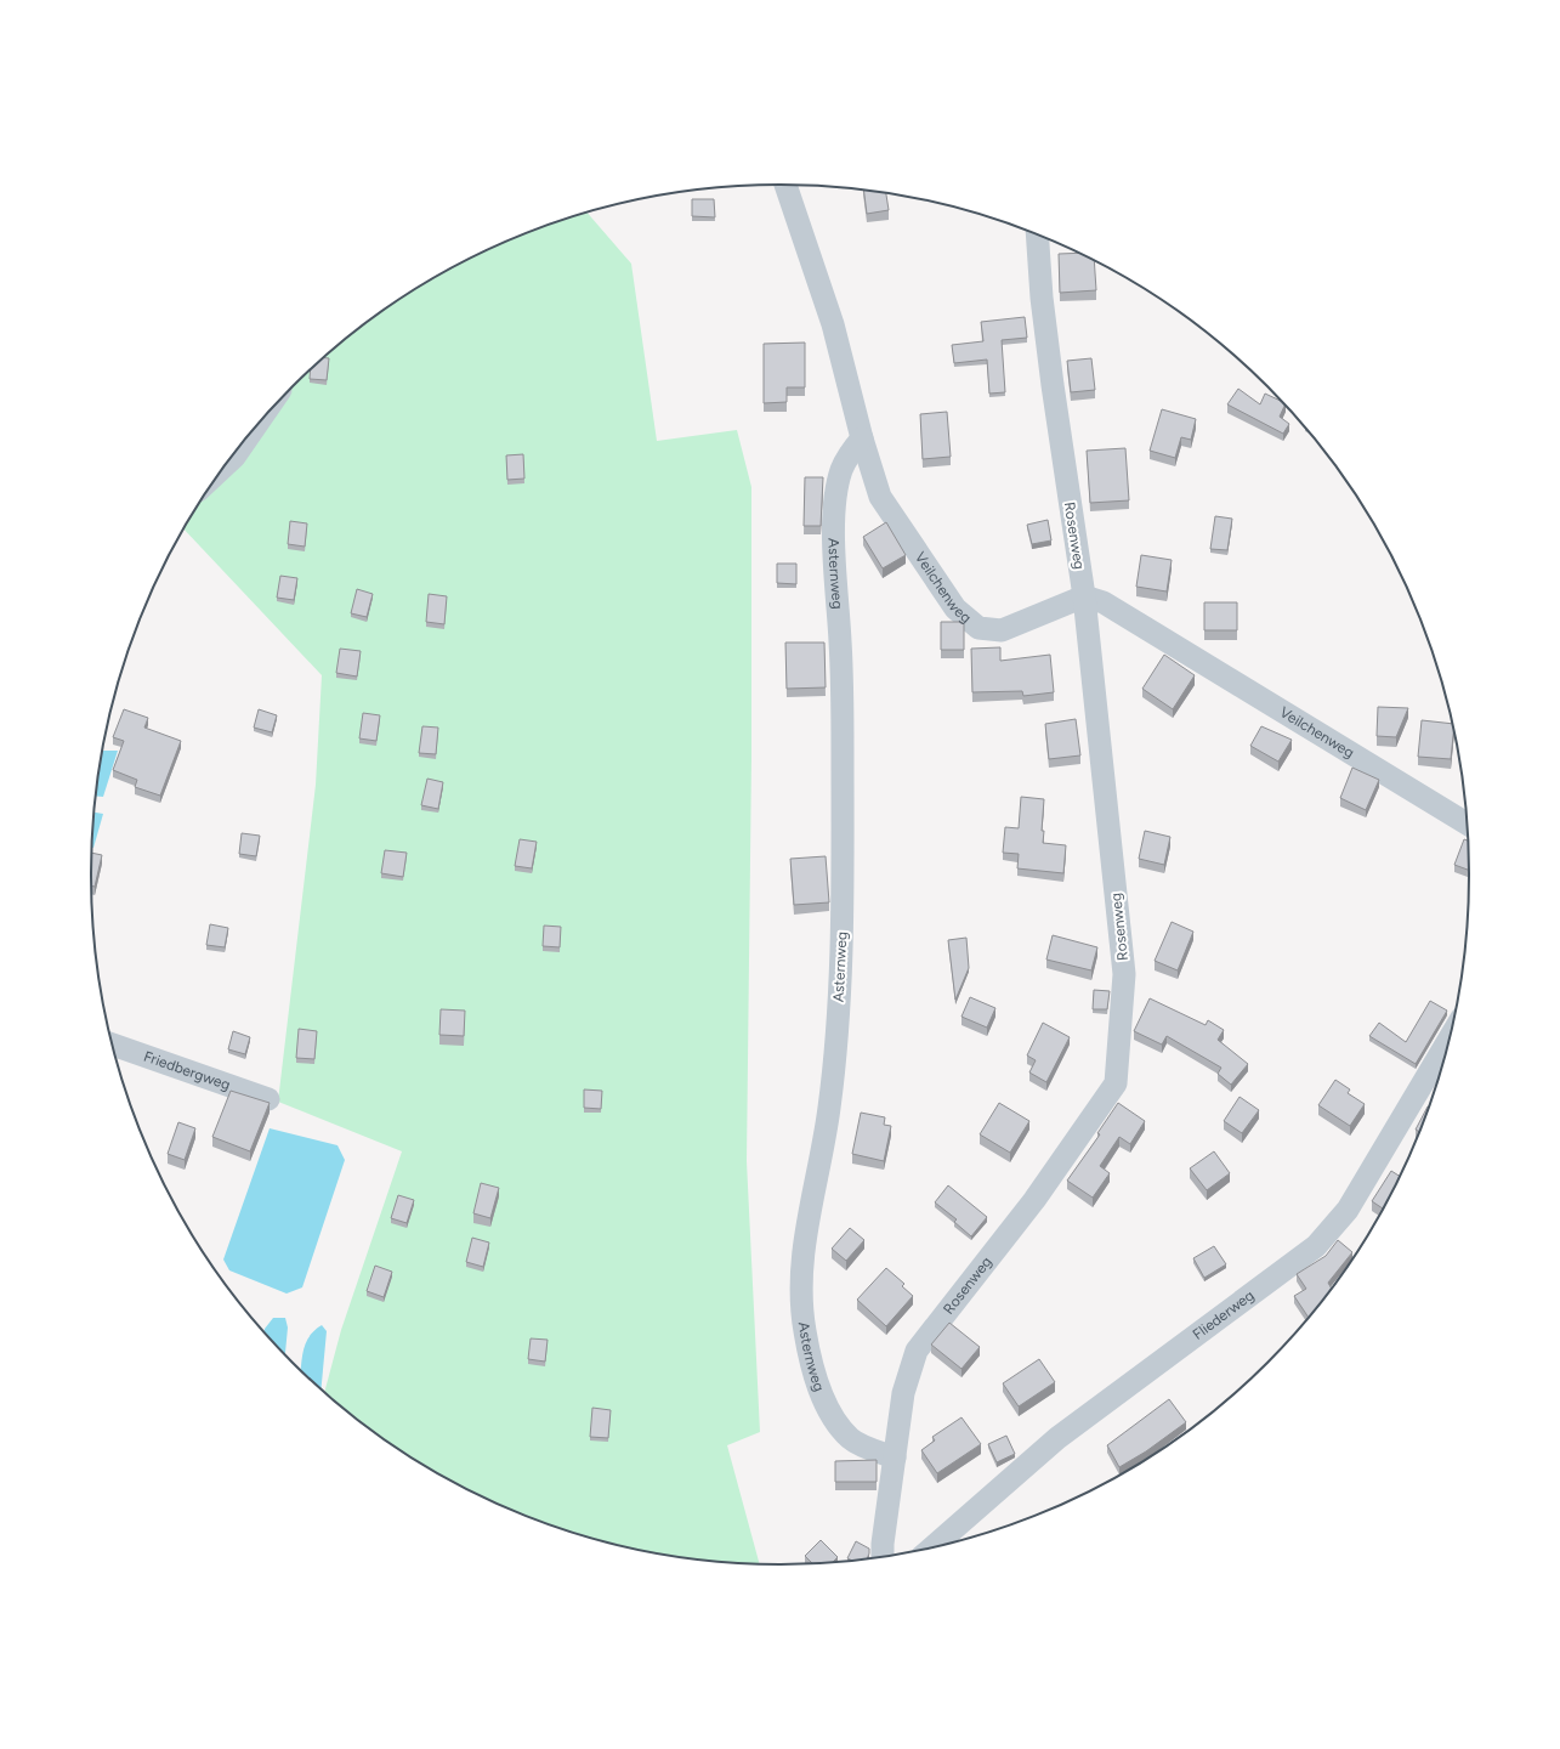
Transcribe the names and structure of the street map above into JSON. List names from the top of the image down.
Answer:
{
  "streets": {
    "street": [
      "Rosenweg",
      "Asternweg",
      "Veilchenweg",
      "Friedbergweg",
      "Fliederweg"
    ]
  },
  "crossings": [
    ["Rosenweg", "Asternweg"],
    ["Rosenweg", "Veilchenweg"],
    ["Asternweg", "Veilchenweg"]
  ]
}
